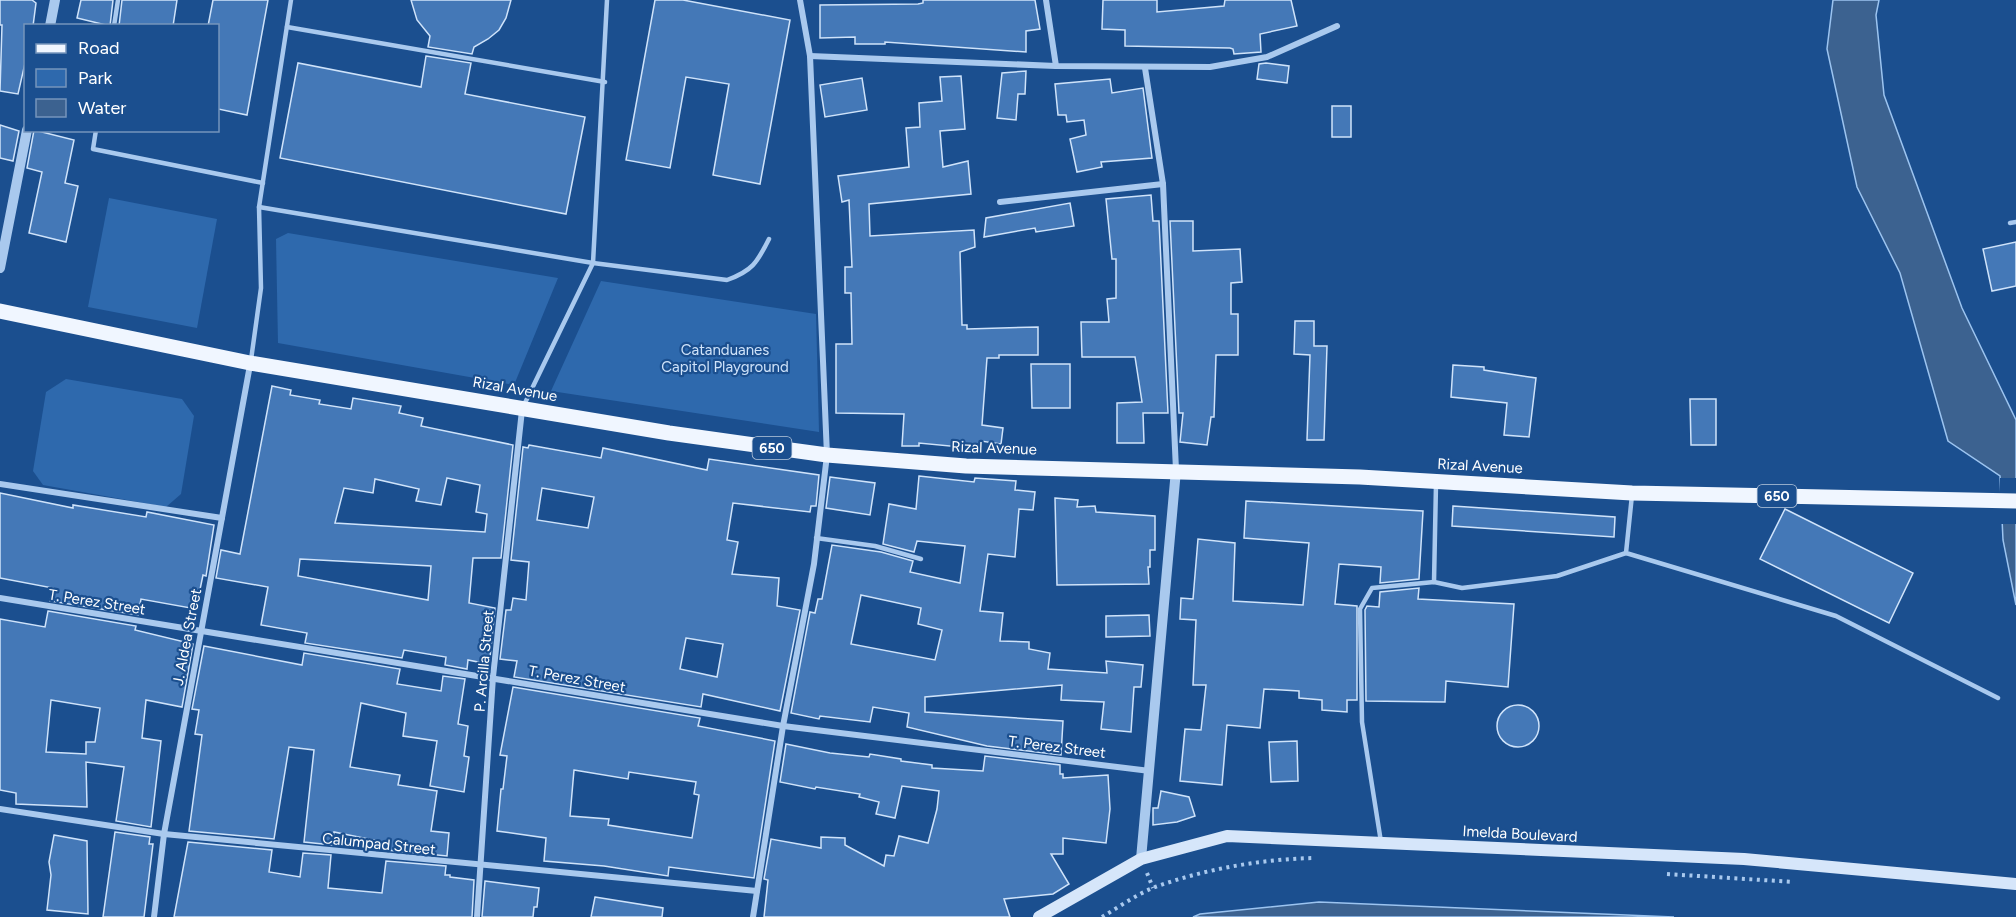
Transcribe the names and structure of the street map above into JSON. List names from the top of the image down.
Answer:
{
  "streets": {
    "main road": ["Rizal Avenue", "650", "Imelda Boulevard"],
    "street": [
      "T. Perez Street",
      "J. Aldea Street",
      "P. Arcilla Street",
      "Calumpad Street"
    ]
  },
  "crossings": [
    ["Rizal Avenue", "J. Aldea Street"],
    ["Rizal Avenue", "P. Arcilla Street"],
    ["T. Perez Street", "J. Aldea Street"],
    ["T. Perez Street", "P. Arcilla Street"],
    ["J. Aldea Street", "Calumpad Street"],
    ["P. Arcilla Street", "Calumpad Street"]
  ],
  "parks": ["Catanduanes Capitol Playground"],
  "legend": ["Road", "Park", "Water"]
}
